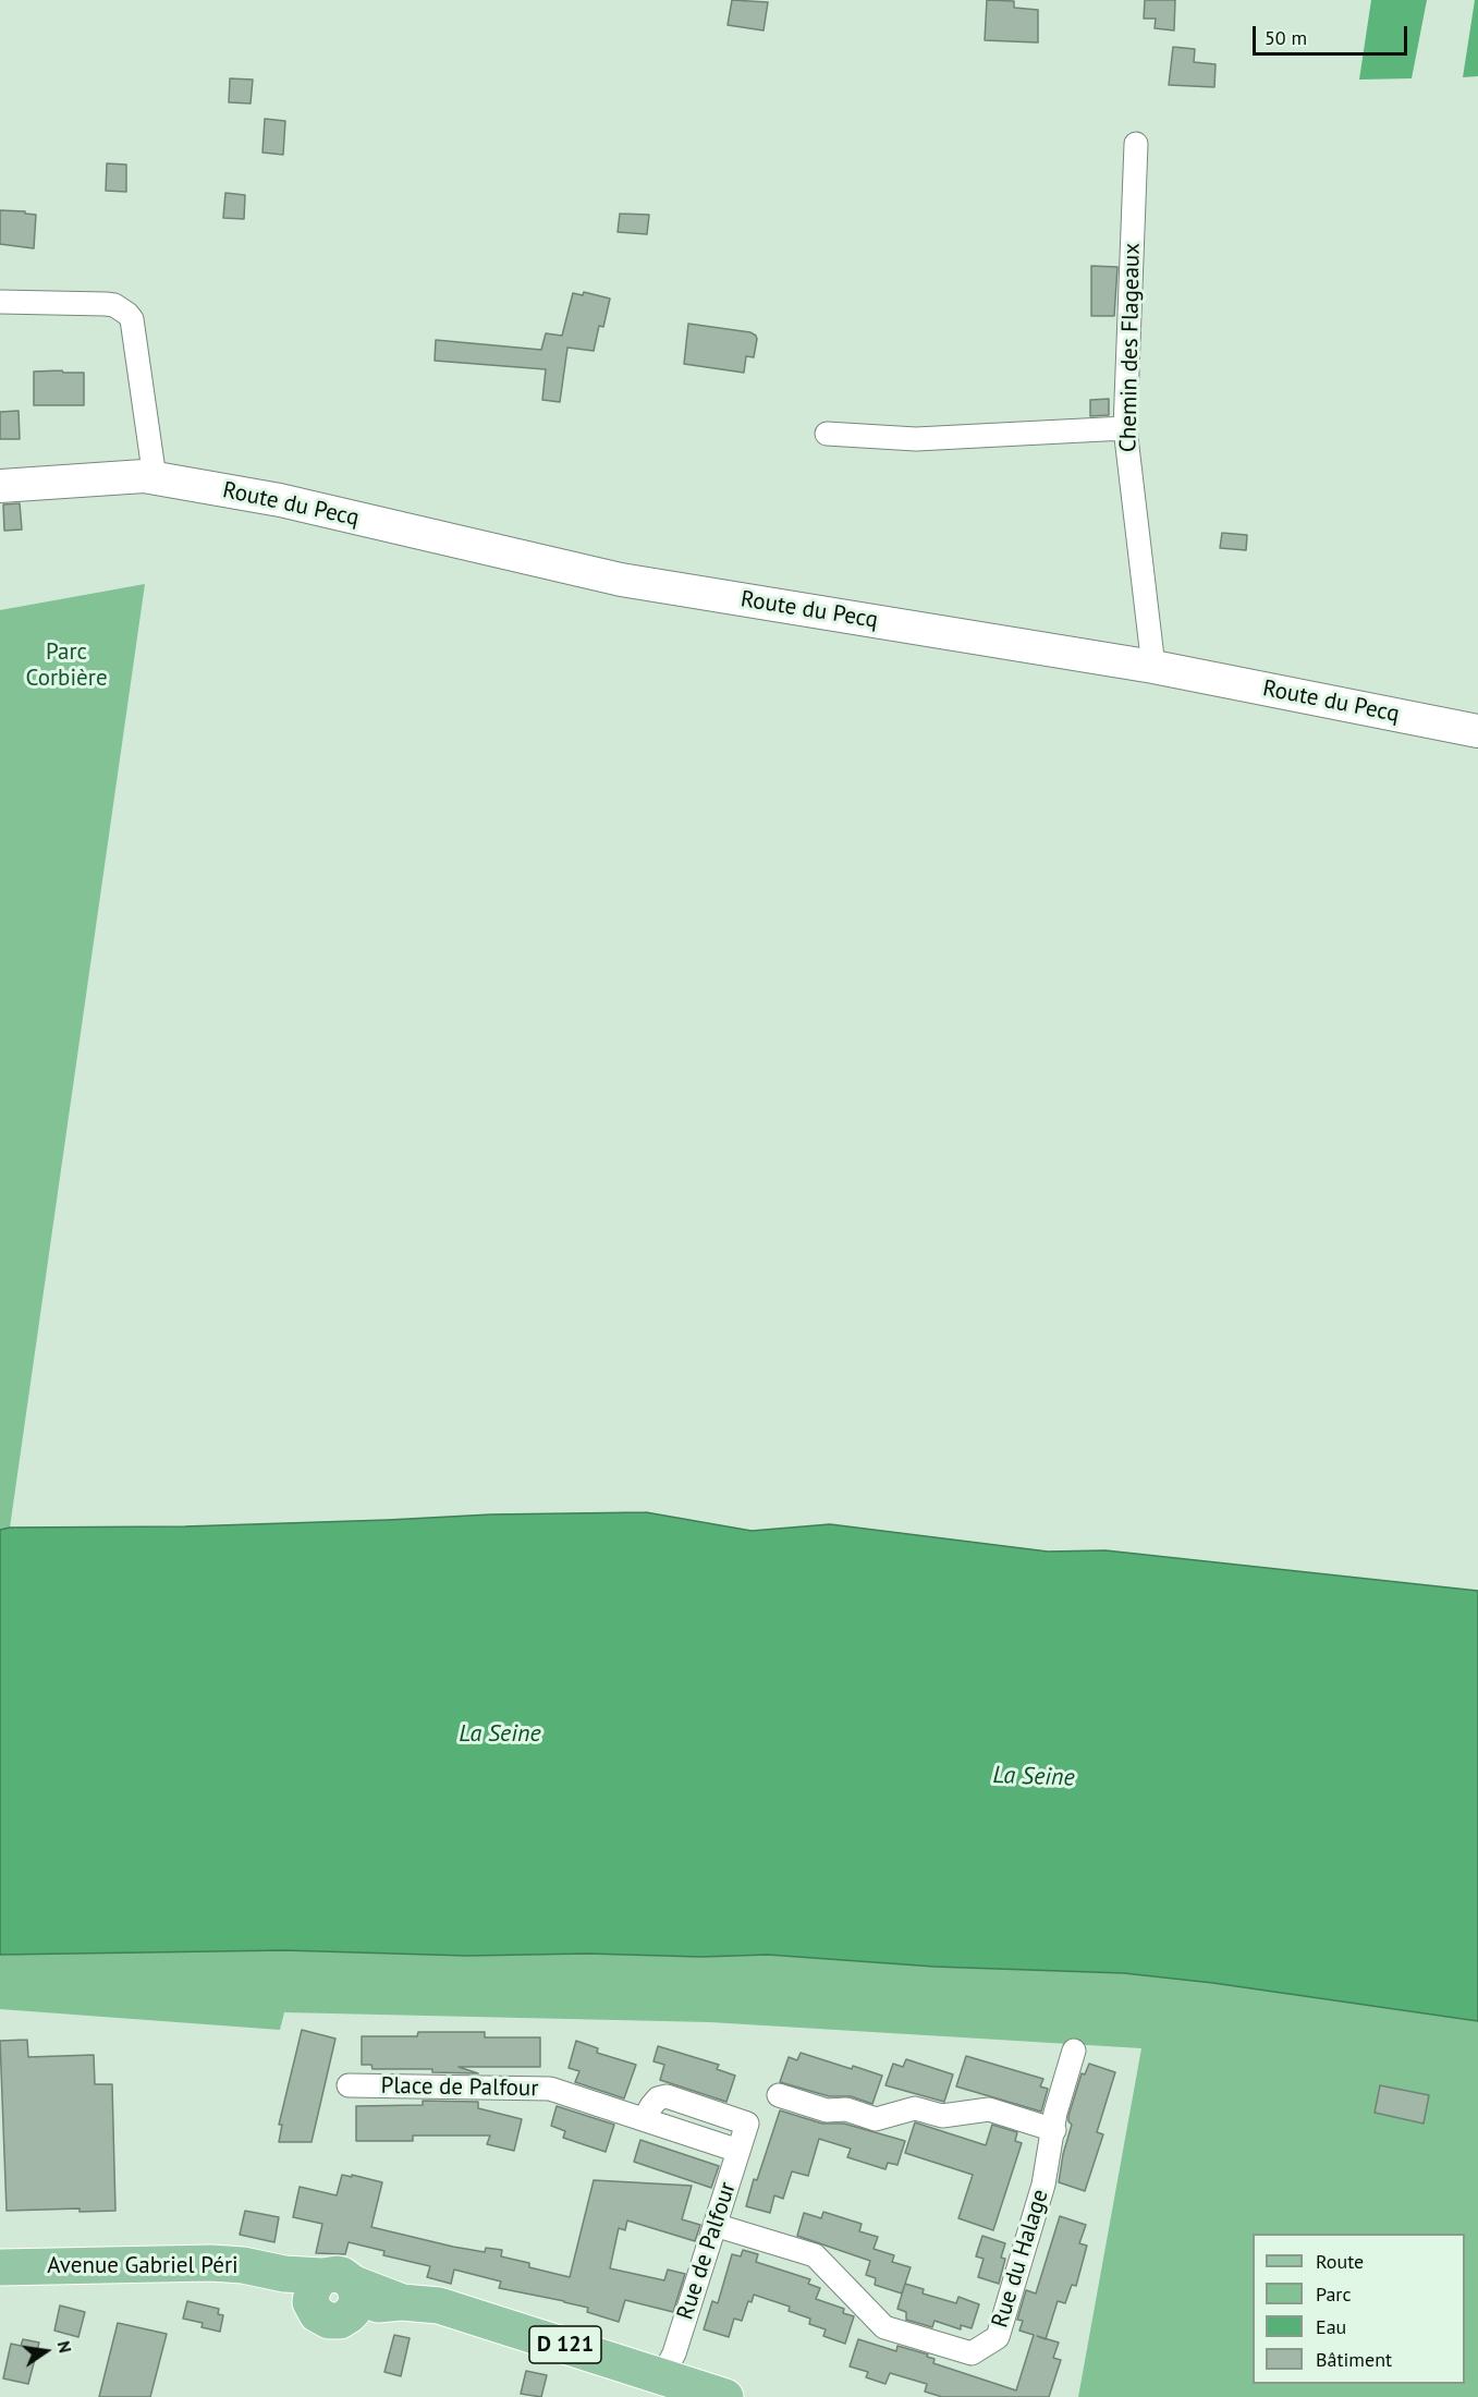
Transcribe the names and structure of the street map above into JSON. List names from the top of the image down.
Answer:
{
  "streets": {
    "main road": ["Route du Pecq", "Avenue Gabriel Péri", "D 121"],
    "street": [
      "Chemin des Flageaux",
      "Place de Palfour",
      "Rue de Palfour",
      "Rue du Halage"
    ]
  },
  "crossings": [
    ["Chemin des Flageaux", "Route du Pecq"],
    ["Place de Palfour", "Rue de Palfour"],
    ["Rue de Palfour", "Rue du Halage"],
    ["Rue de Palfour", "Avenue Gabriel Péri"]
  ],
  "water": ["La Seine"],
  "parks": ["Parc Corbière"],
  "legend": [
    "Route",
    "Parc",
    "Eau",
    "Bâtiment"
  ],
  "scale_bar": "50 m",
  "north": "right"
}
